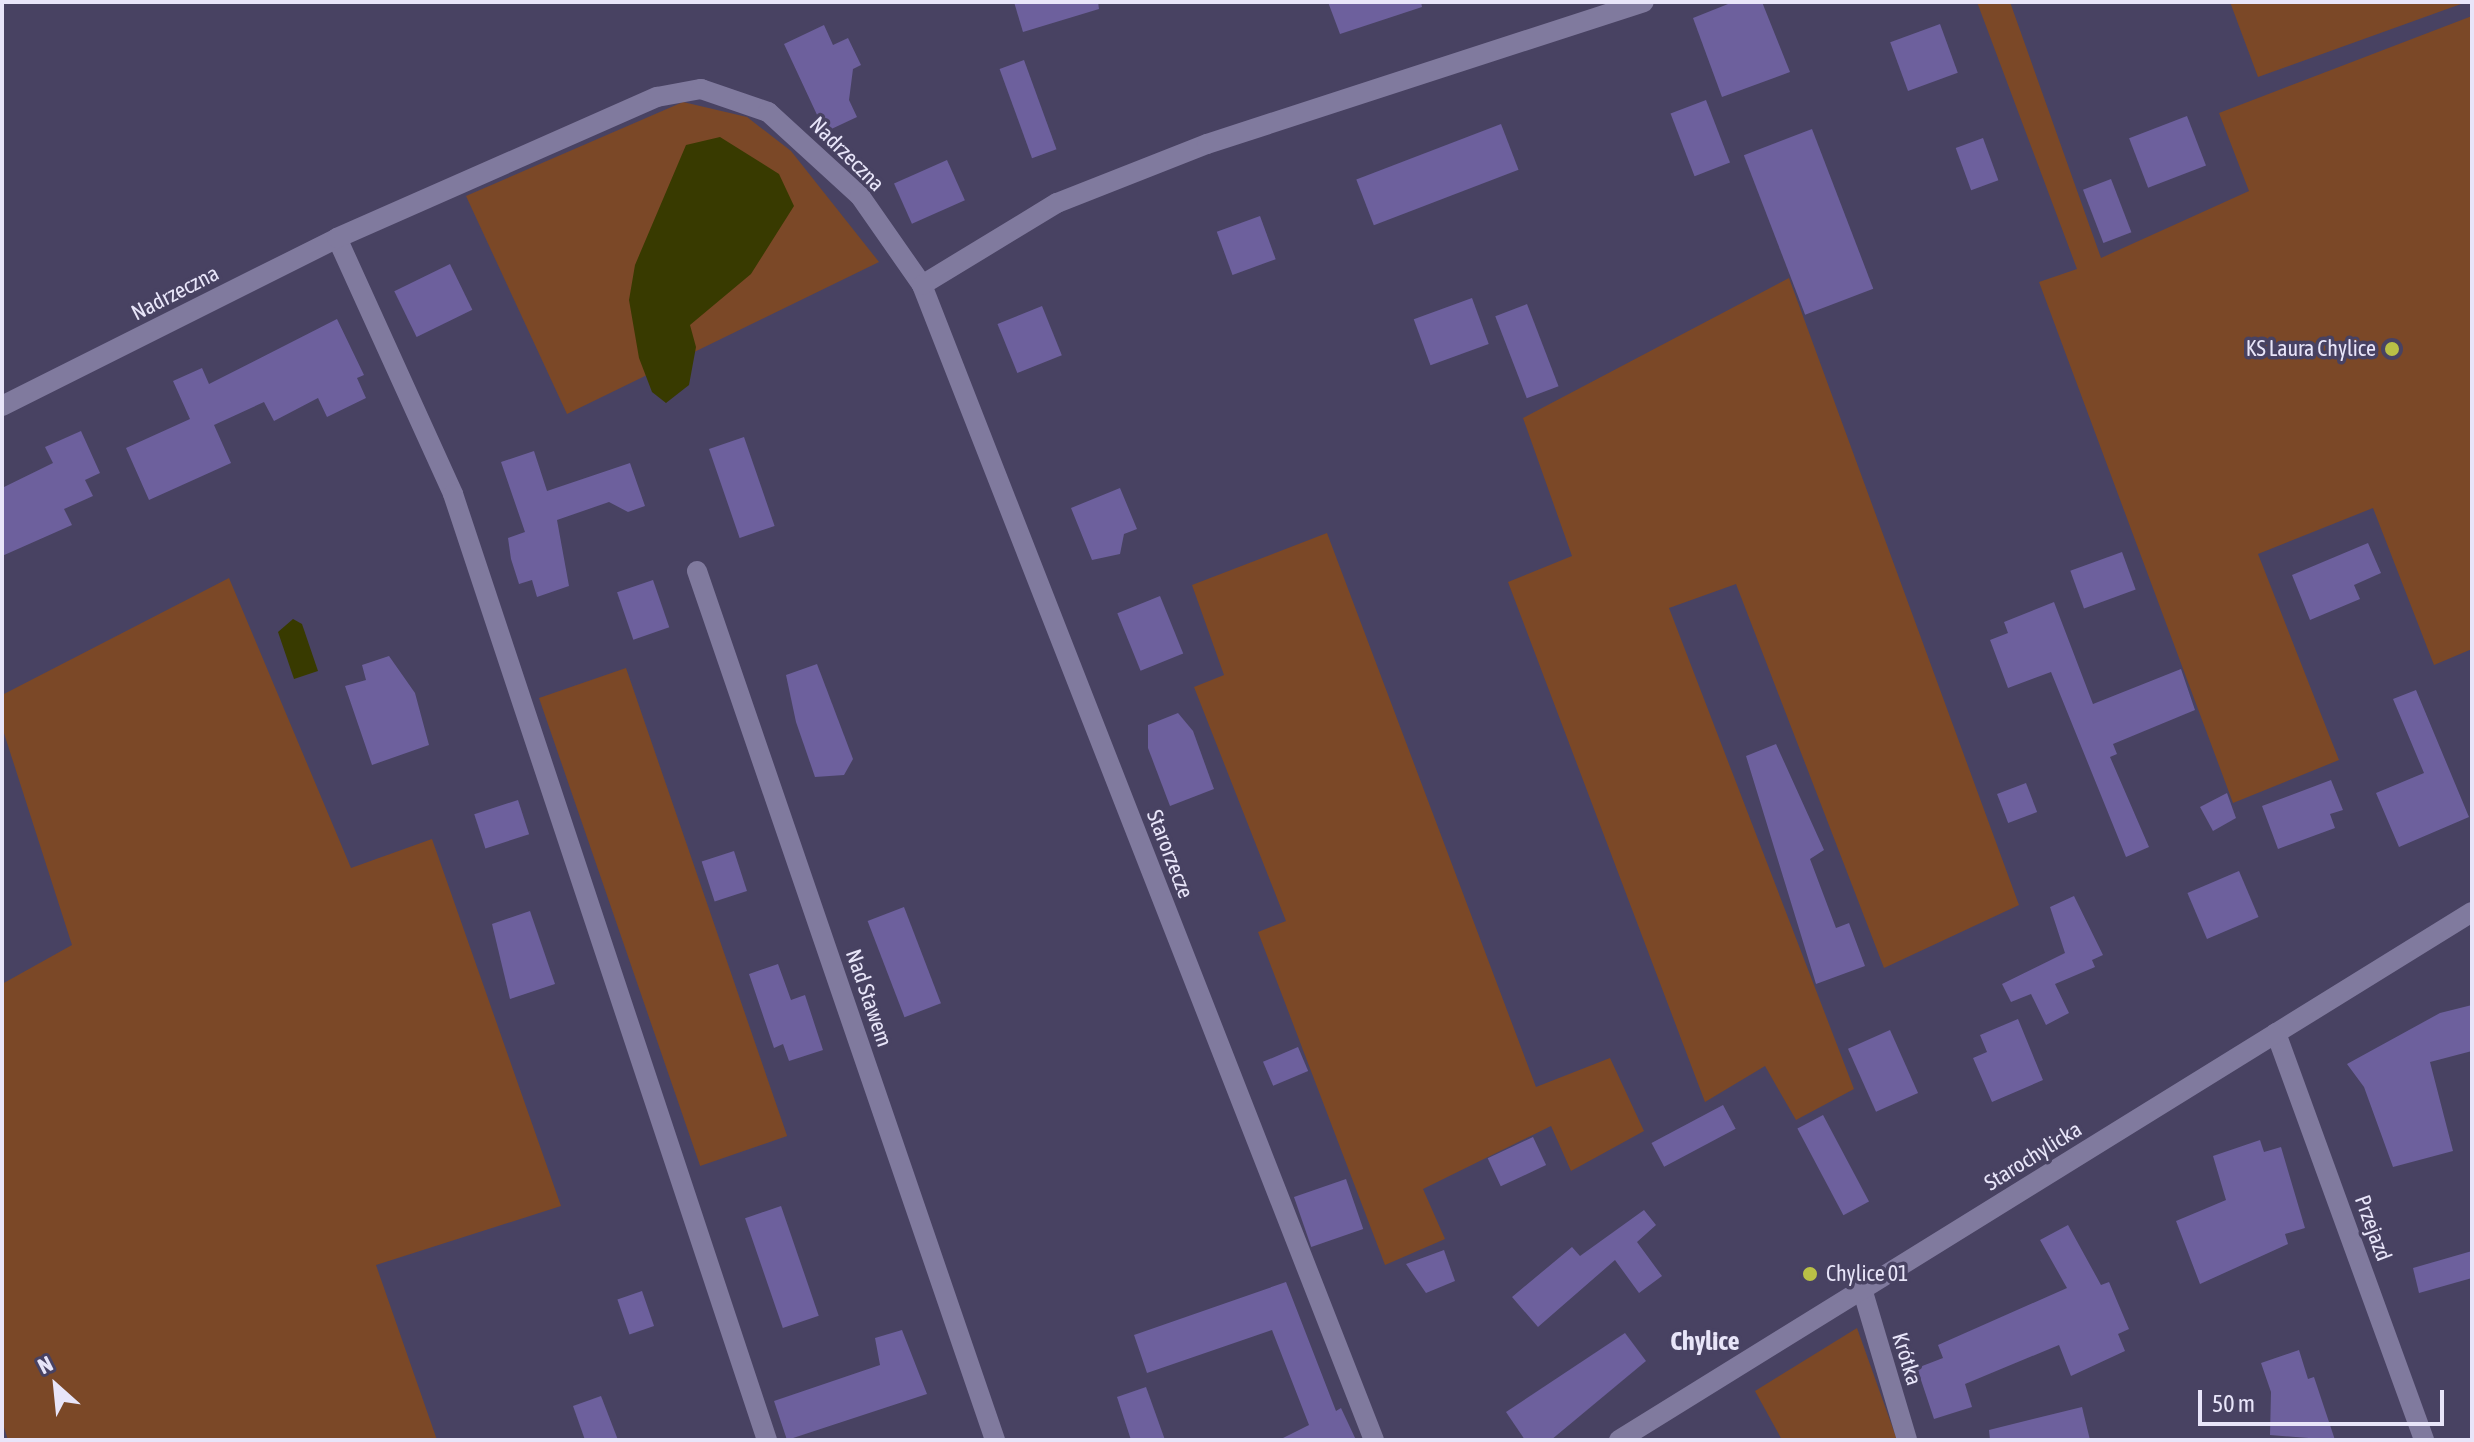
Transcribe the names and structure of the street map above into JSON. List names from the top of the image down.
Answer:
{
  "streets": {
    "street": [
      "Nadrzeczna",
      "Starorzecze",
      "Nad Stawem",
      "Starochylicka",
      "Przejazd",
      "Krótka"
    ]
  },
  "crossings": [
    ["Nadrzeczna", "Starorzecze"],
    ["Starochylicka", "Przejazd"],
    ["Starochylicka", "Krótka"]
  ],
  "districts": ["Chylice"],
  "places": ["KS Laura Chylice", "Chylice 01"],
  "scale_bar": "50 m",
  "north": "top left"
}
